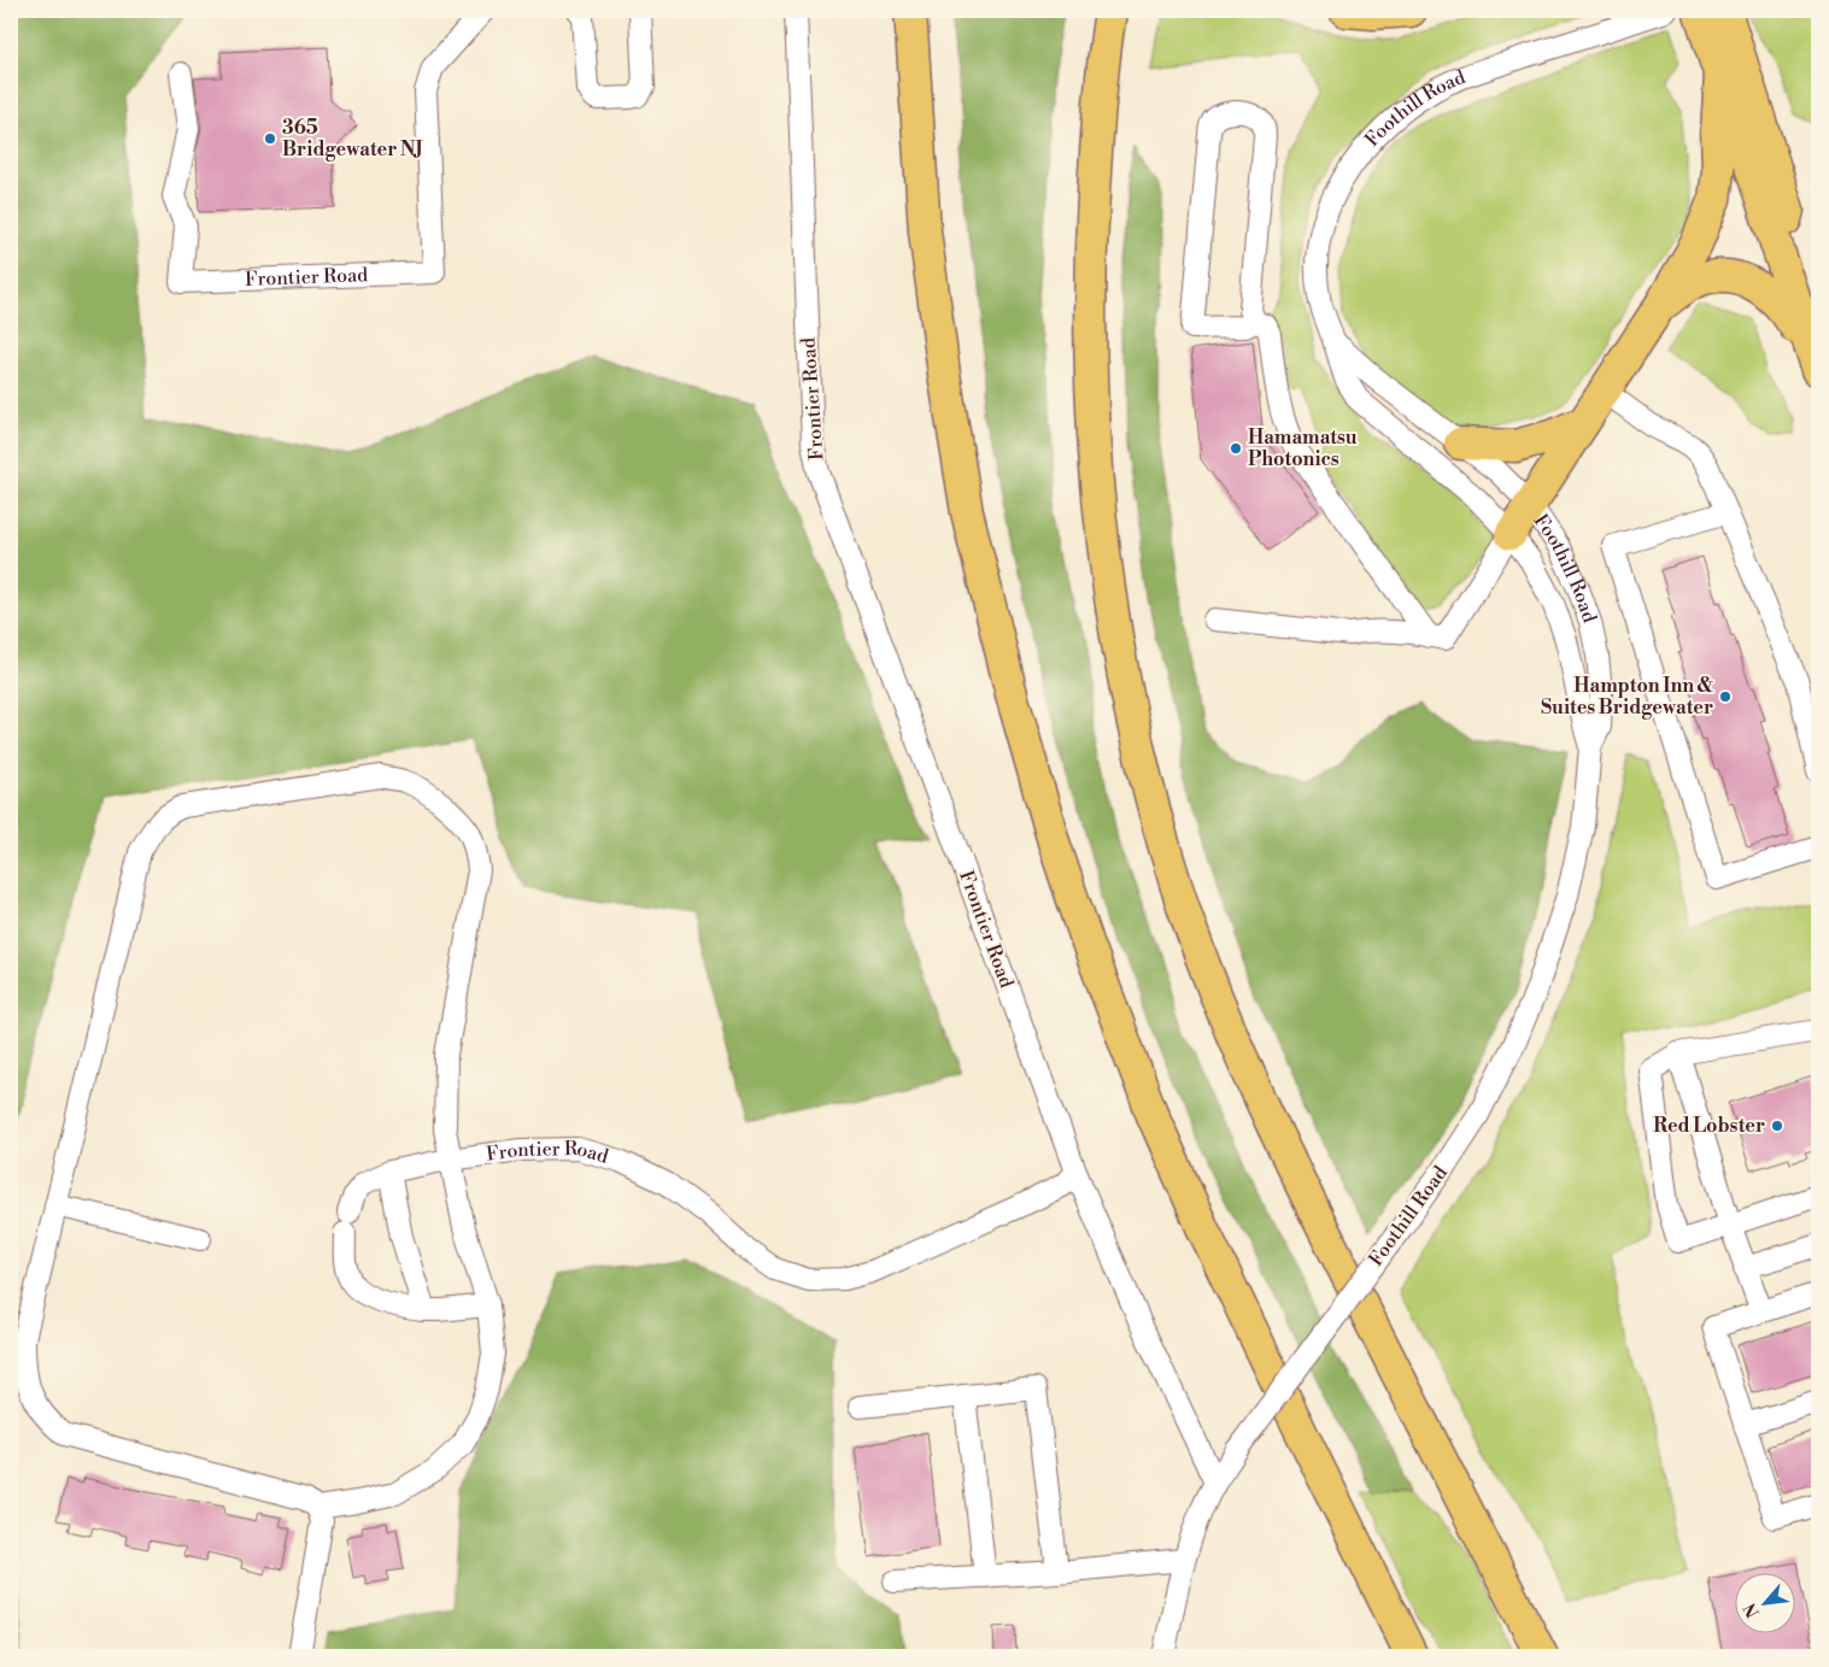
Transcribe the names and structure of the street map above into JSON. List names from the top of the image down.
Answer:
{
  "streets": {
    "street": ["Foothill Road", "Frontier Road"]
  },
  "places": [
    "365 Bridgewater NJ",
    "Hamamatsu Photonics",
    "Hampton Inn & Suites Bridgewater",
    "Red Lobster"
  ],
  "north": "bottom left"
}
